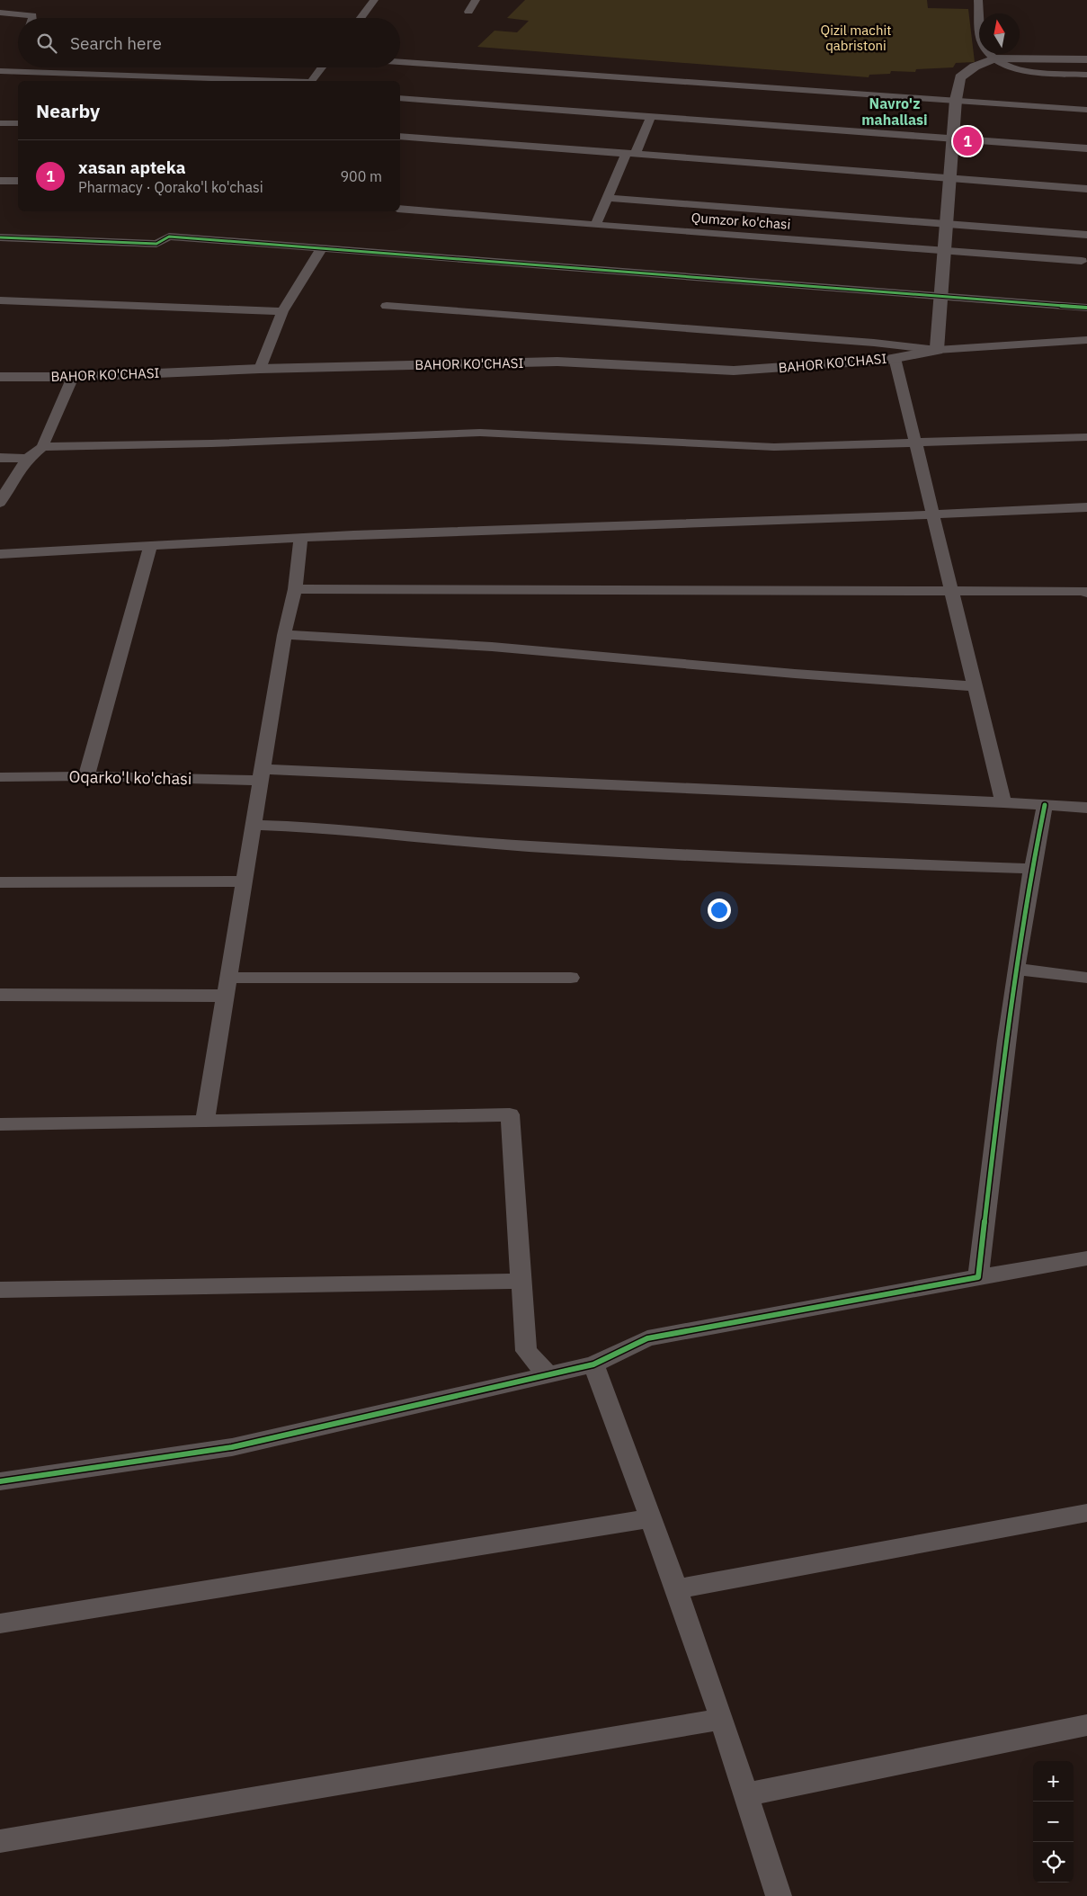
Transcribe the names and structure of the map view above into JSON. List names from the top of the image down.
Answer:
{
  "streets": {
    "street": ["Qumzor ko'chasi", "BAHOR KO'CHASI", "Oqarko'l ko'chasi"]
  },
  "districts": ["Navro'z mahallasi"],
  "parks": ["Qizil machit qabristoni"],
  "north": "top",
  "page": {
    "search": "Search here",
    "heading": "Nearby",
    "pins": "1",
    "list": [
      {
        "mark": "1",
        "name": "xasan apteka",
        "note": "Pharmacy · Qorako'l ko'chasi",
        "value": "900 m"
      }
    ],
    "map_buttons": ["+", "−"]
  }
}
